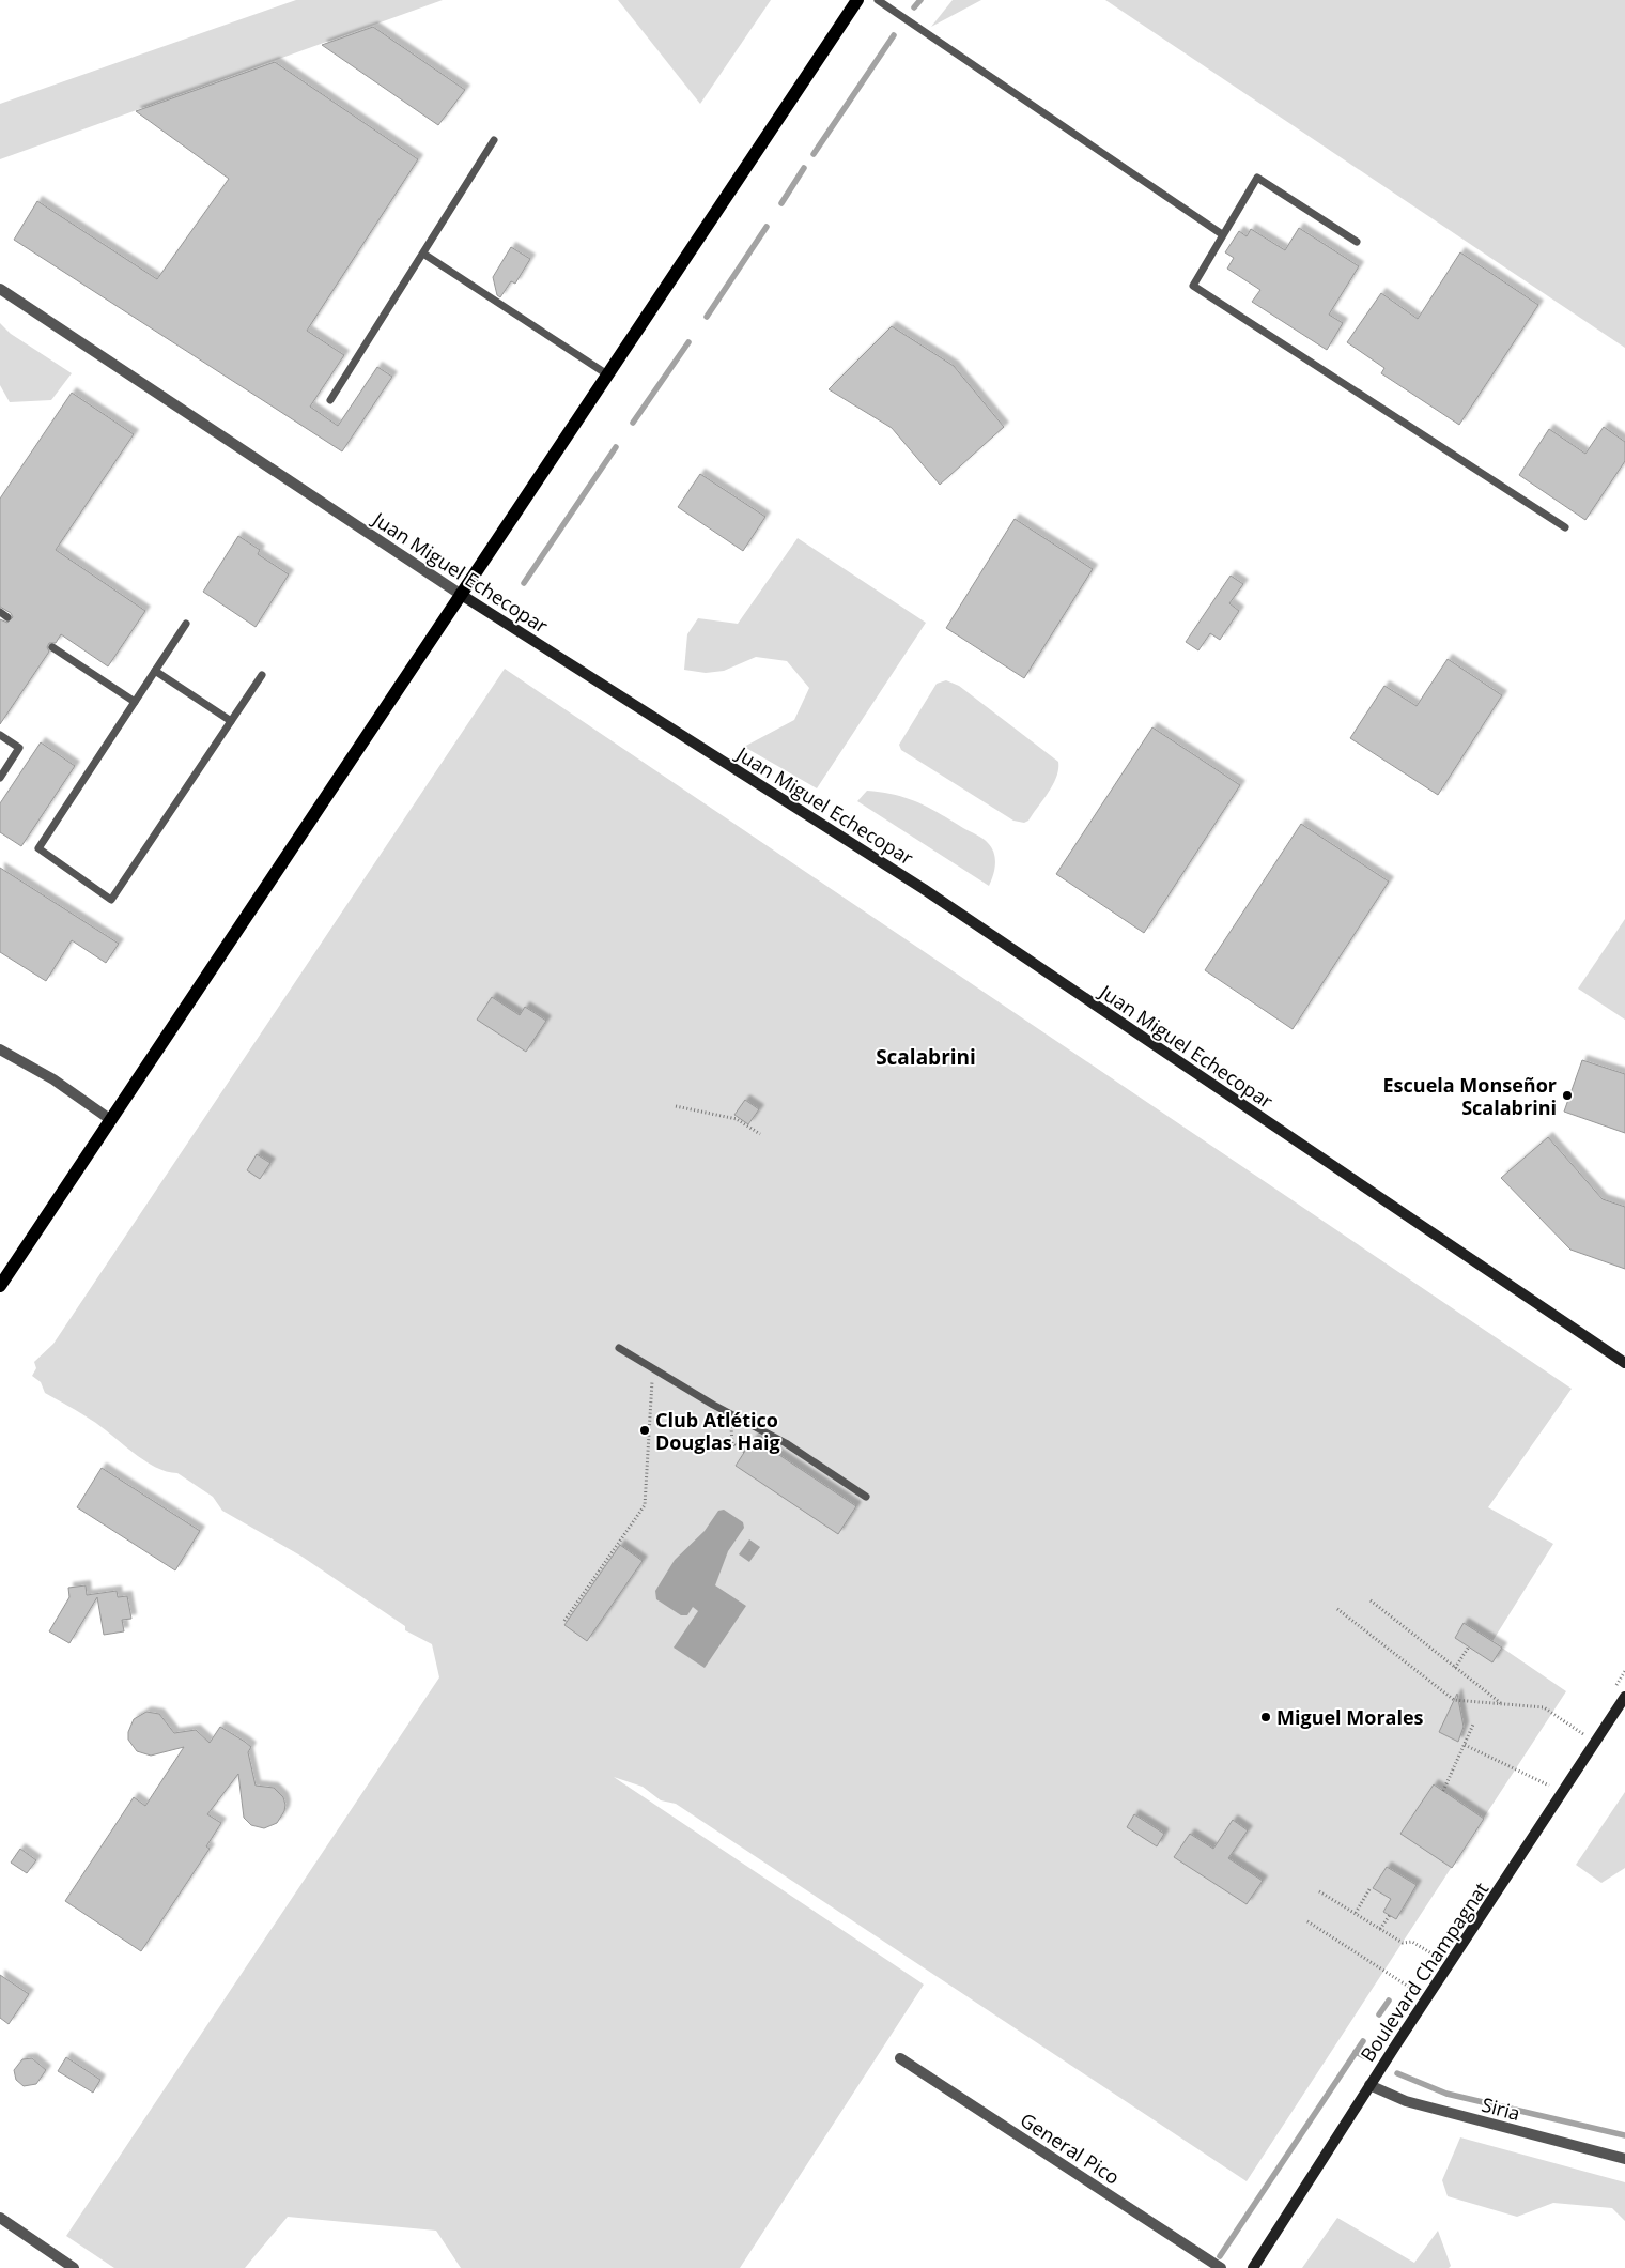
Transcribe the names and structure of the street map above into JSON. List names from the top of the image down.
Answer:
{
  "streets": {
    "street": [
      "Juan Miguel Echecopar",
      "Boulevard Champagnat",
      "Siria",
      "General Pico"
    ]
  },
  "crossings": [
    ["Boulevard Champagnat", "Siria"]
  ],
  "districts": ["Scalabrini"],
  "places": ["Escuela Monseñor Scalabrini", "Club Atlético Douglas Haig", "Miguel Morales"]
}
